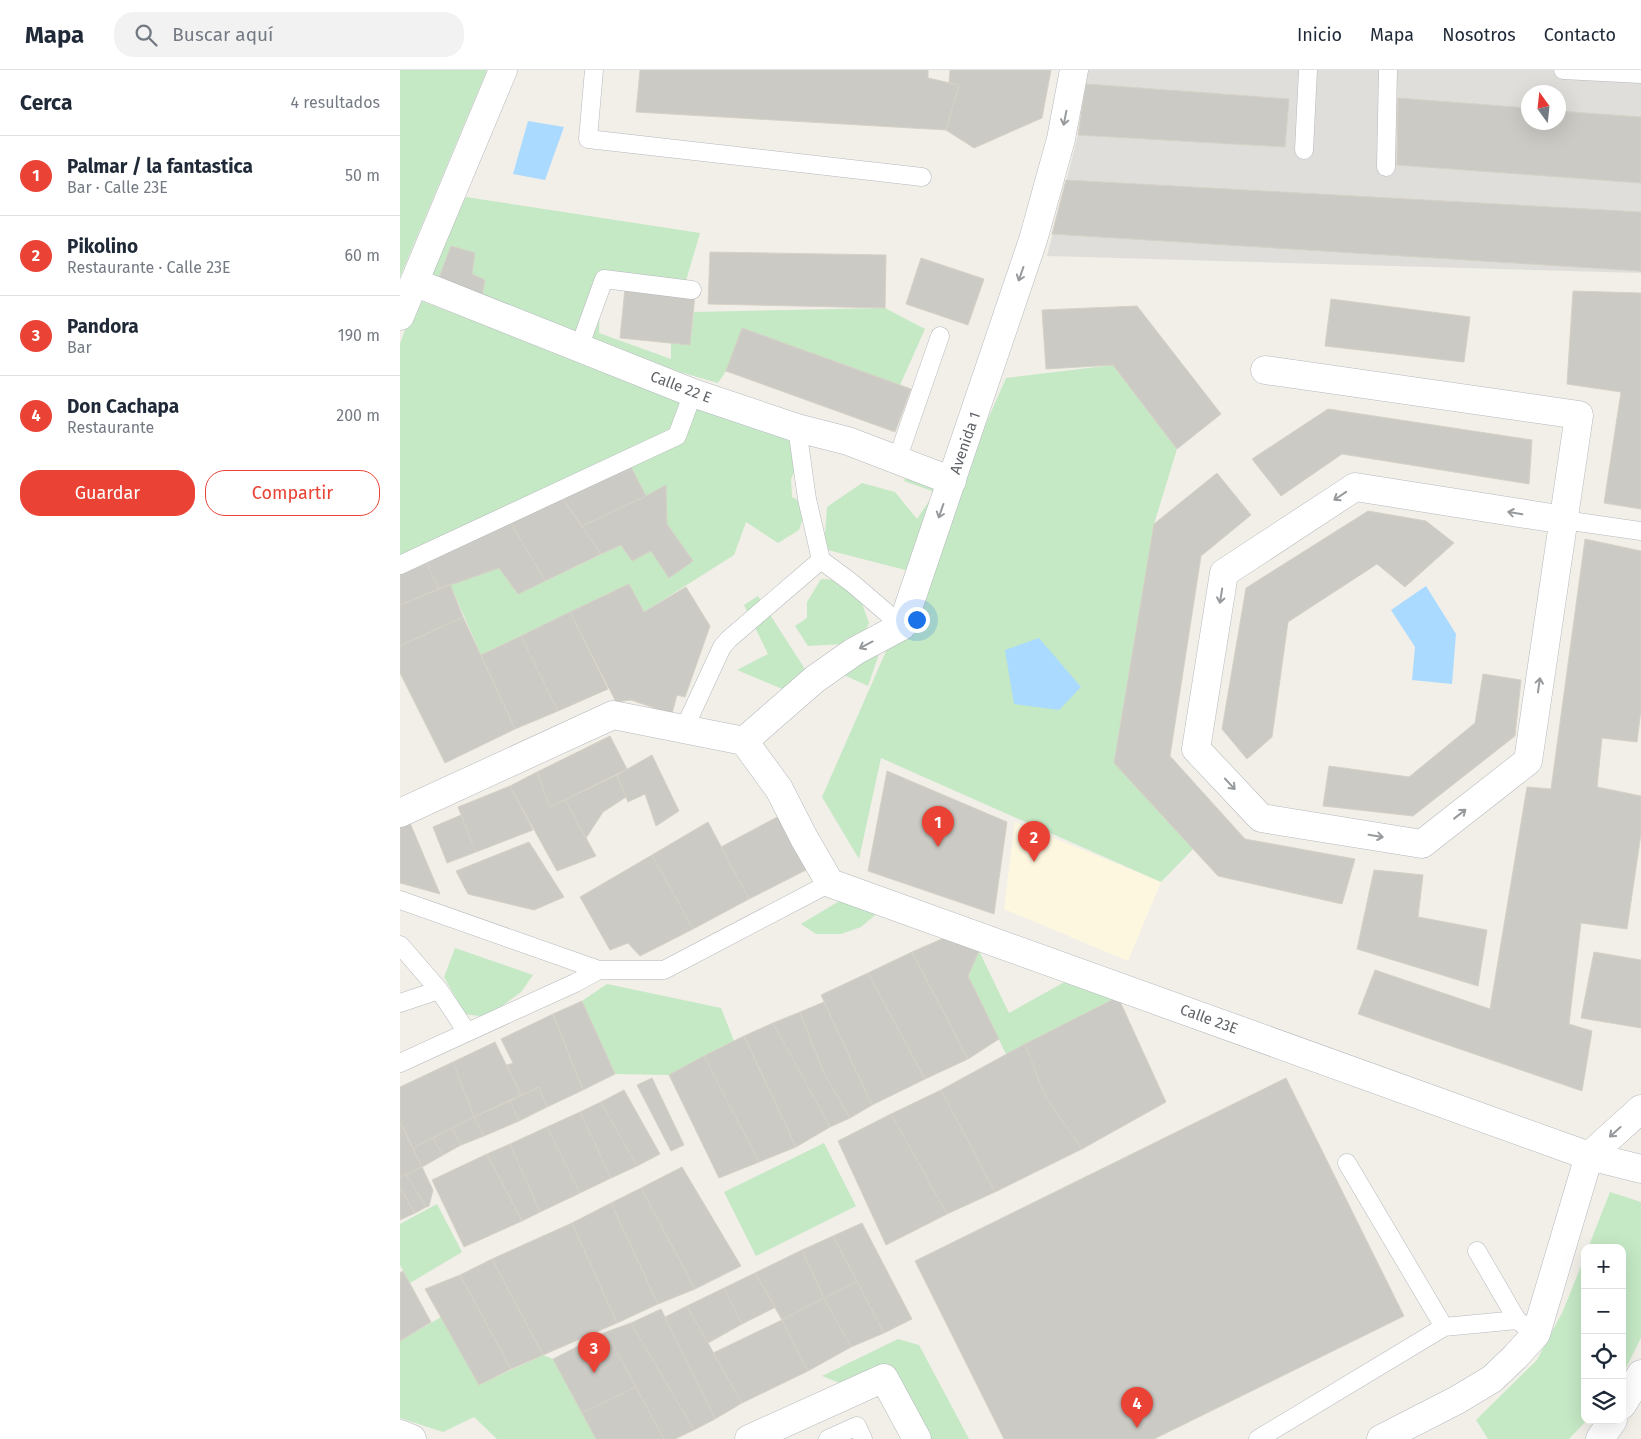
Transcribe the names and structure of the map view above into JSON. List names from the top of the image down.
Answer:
{
  "streets": {
    "street": ["Calle 22 E", "Avenida 1", "Calle 23E"]
  },
  "crossings": [
    ["Calle 22 E", "Avenida 1"]
  ],
  "one_way": ["Avenida 1"],
  "north": "top",
  "page": {
    "header": "Mapa",
    "search": "Buscar aquí",
    "nav": [
      "Inicio",
      "Mapa",
      "Nosotros",
      "Contacto"
    ],
    "heading": ["Cerca", "4 resultados"],
    "list": [
      {
        "mark": "1",
        "name": "Palmar / la fantastica",
        "note": "Bar · Calle 23E",
        "value": "50 m"
      },
      {
        "mark": "2",
        "name": "Pikolino",
        "note": "Restaurante · Calle 23E",
        "value": "60 m"
      },
      {
        "mark": "3",
        "name": "Pandora",
        "note": "Bar",
        "value": "190 m"
      },
      {
        "mark": "4",
        "name": "Don Cachapa",
        "note": "Restaurante",
        "value": "200 m"
      }
    ],
    "buttons": ["Guardar", "Compartir"],
    "pins": [
      "1",
      "2",
      "3",
      "4"
    ],
    "map_buttons": ["+", "−"]
  }
}
